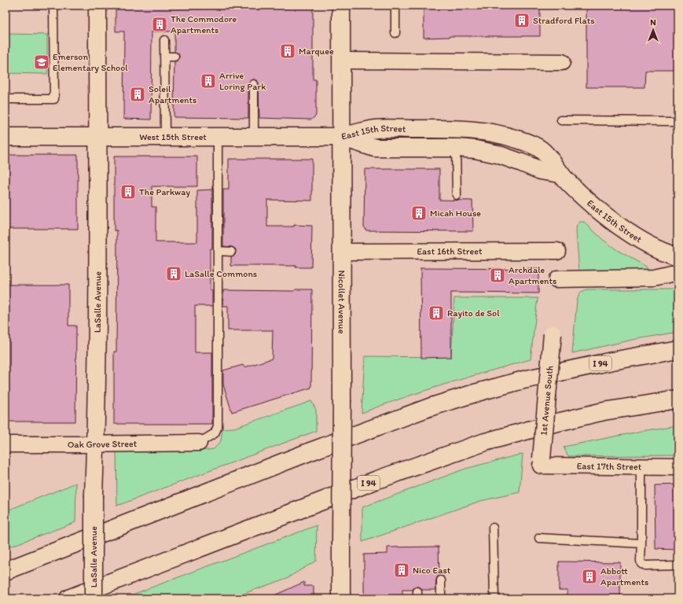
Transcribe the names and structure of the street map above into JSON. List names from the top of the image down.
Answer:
{
  "streets": {
    "main road": [
      "East 15th Street",
      "West 15th Street",
      "LaSalle Avenue",
      "Nicollet Avenue",
      "I 94",
      "1st Avenue South"
    ],
    "street": ["East 16th Street", "Oak Grove Street", "East 17th Street"]
  },
  "crossings": [
    ["East 15th Street", "West 15th Street"],
    ["East 15th Street", "Nicollet Avenue"],
    ["West 15th Street", "LaSalle Avenue"],
    ["West 15th Street", "Nicollet Avenue"],
    ["East 16th Street", "Nicollet Avenue"],
    ["LaSalle Avenue", "Oak Grove Street"],
    ["1st Avenue South", "East 17th Street"]
  ],
  "places": {
    "building": [
      "Stradford Flats",
      "The Commodore Apartments",
      "Marquee",
      "Arrive Loring Park",
      "Soleil Apartments",
      "The Parkway",
      "Micah House",
      "LaSalle Commons",
      "Archdale Apartments",
      "Rayito de Sol",
      "Nico East",
      "Abbott Apartments"
    ],
    "school or university": ["Emerson Elementary School"]
  },
  "north": "top"
}
